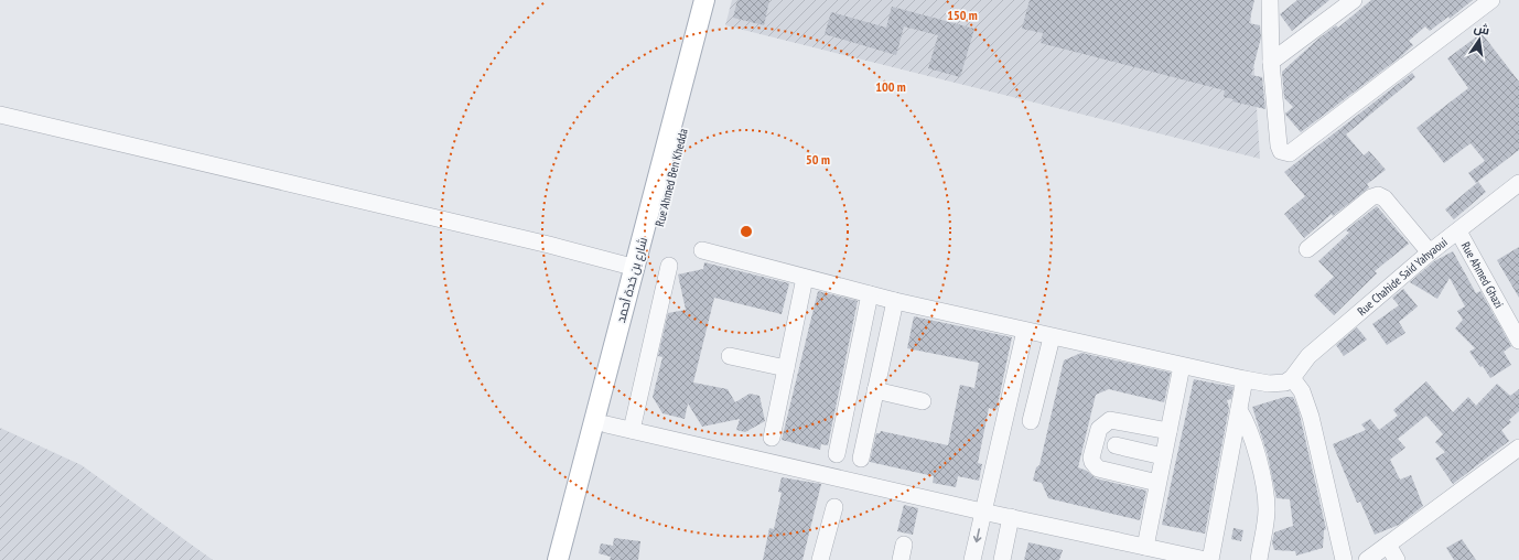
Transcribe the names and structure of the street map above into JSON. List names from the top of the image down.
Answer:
{
  "streets": {
    "main road": ["Rue Ahmed Ben Khedda", "شارع بن خدة أحمد"],
    "street": ["Rue Ahmed Ghazi", "Rue Chahide Said Yahyaoui"]
  },
  "crossings": [
    ["Rue Ahmed Ghazi", "Rue Chahide Said Yahyaoui"]
  ],
  "north": "top",
  "rings": ["150 m", "100 m", "50 m"]
}
